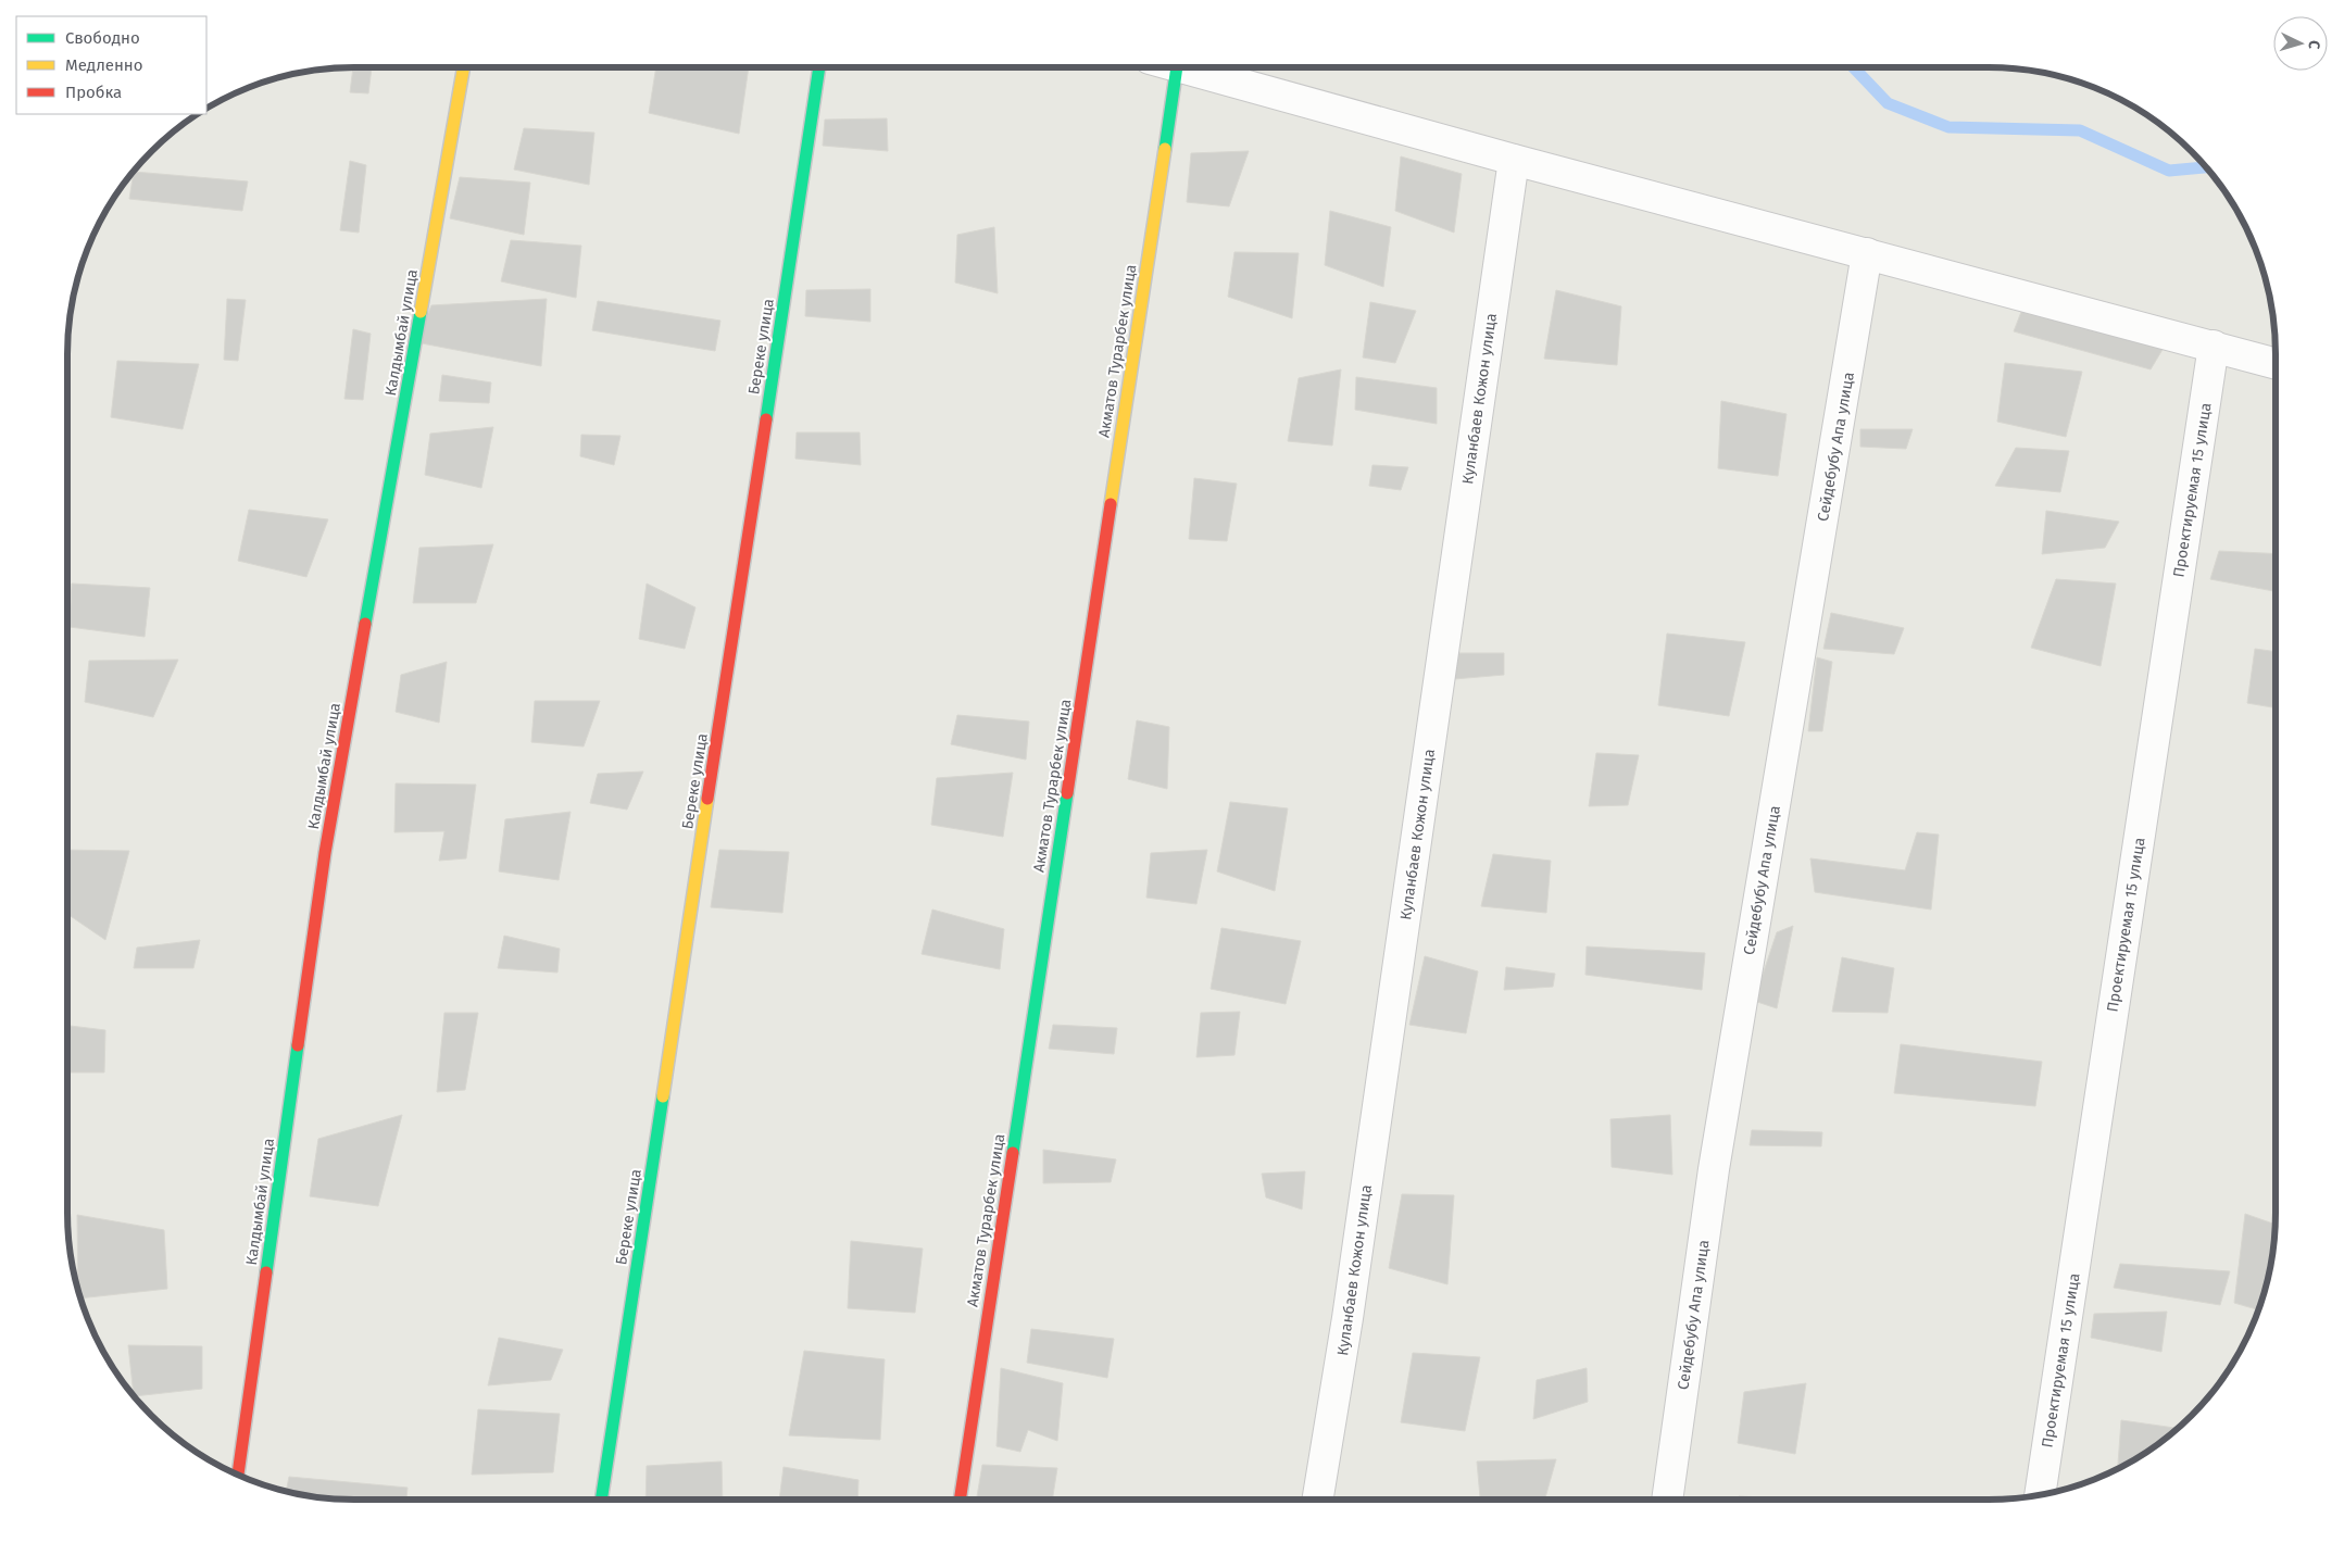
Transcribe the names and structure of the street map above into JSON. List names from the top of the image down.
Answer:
{
  "streets": {
    "street": [
      "Калдымбай улица",
      "Береке улица",
      "Акматов Турарбек улица",
      "Куланбаев Кожон улица",
      "Сейдебубу Апа улица",
      "Проектируемая 15 улица"
    ]
  },
  "legend": ["Свободно", "Медленно", "Пробка"],
  "north": "right"
}
